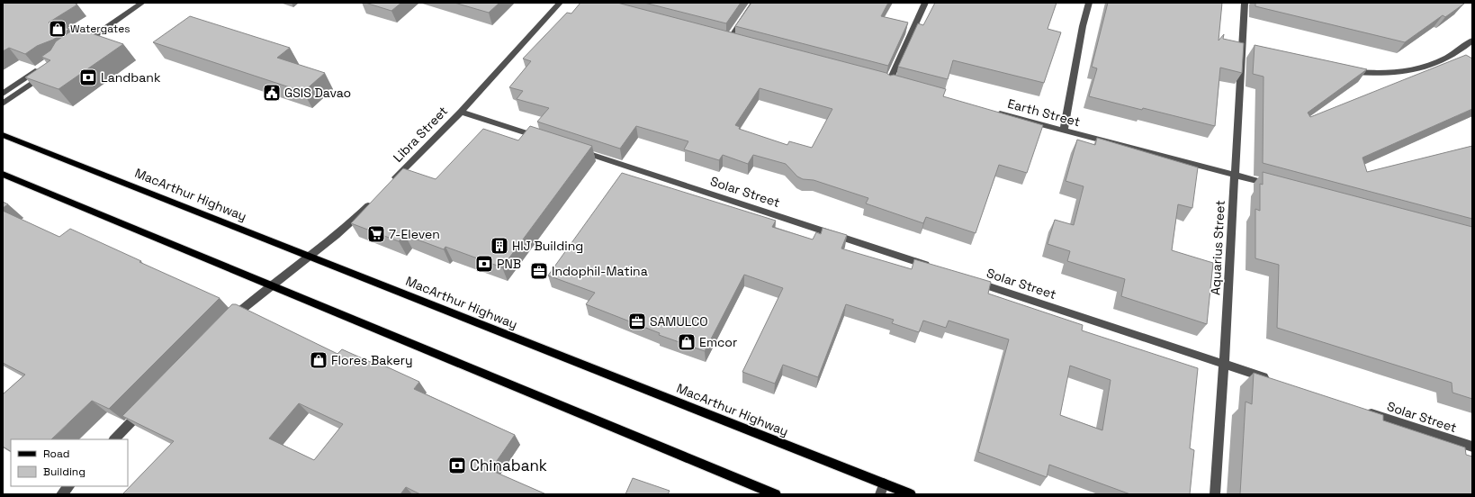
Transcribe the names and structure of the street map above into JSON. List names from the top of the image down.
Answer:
{
  "streets": {
    "main road": ["MacArthur Highway"],
    "street": [
      "Earth Street",
      "Libra Street",
      "Solar Street",
      "Aquarius Street"
    ]
  },
  "crossings": [
    ["Earth Street", "Aquarius Street"],
    ["Solar Street", "Aquarius Street"]
  ],
  "places": {
    "shop": ["Watergates", "Emcor", "Flores Bakery"],
    "bank": ["Landbank", "PNB", "Chinabank"],
    "public building": ["GSIS Davao"],
    "supermarket": ["7-Eleven"],
    "building": ["HIJ Building"],
    "office": ["Indophil-Matina", "SAMULCO"]
  },
  "legend": ["Road", "Building"]
}
